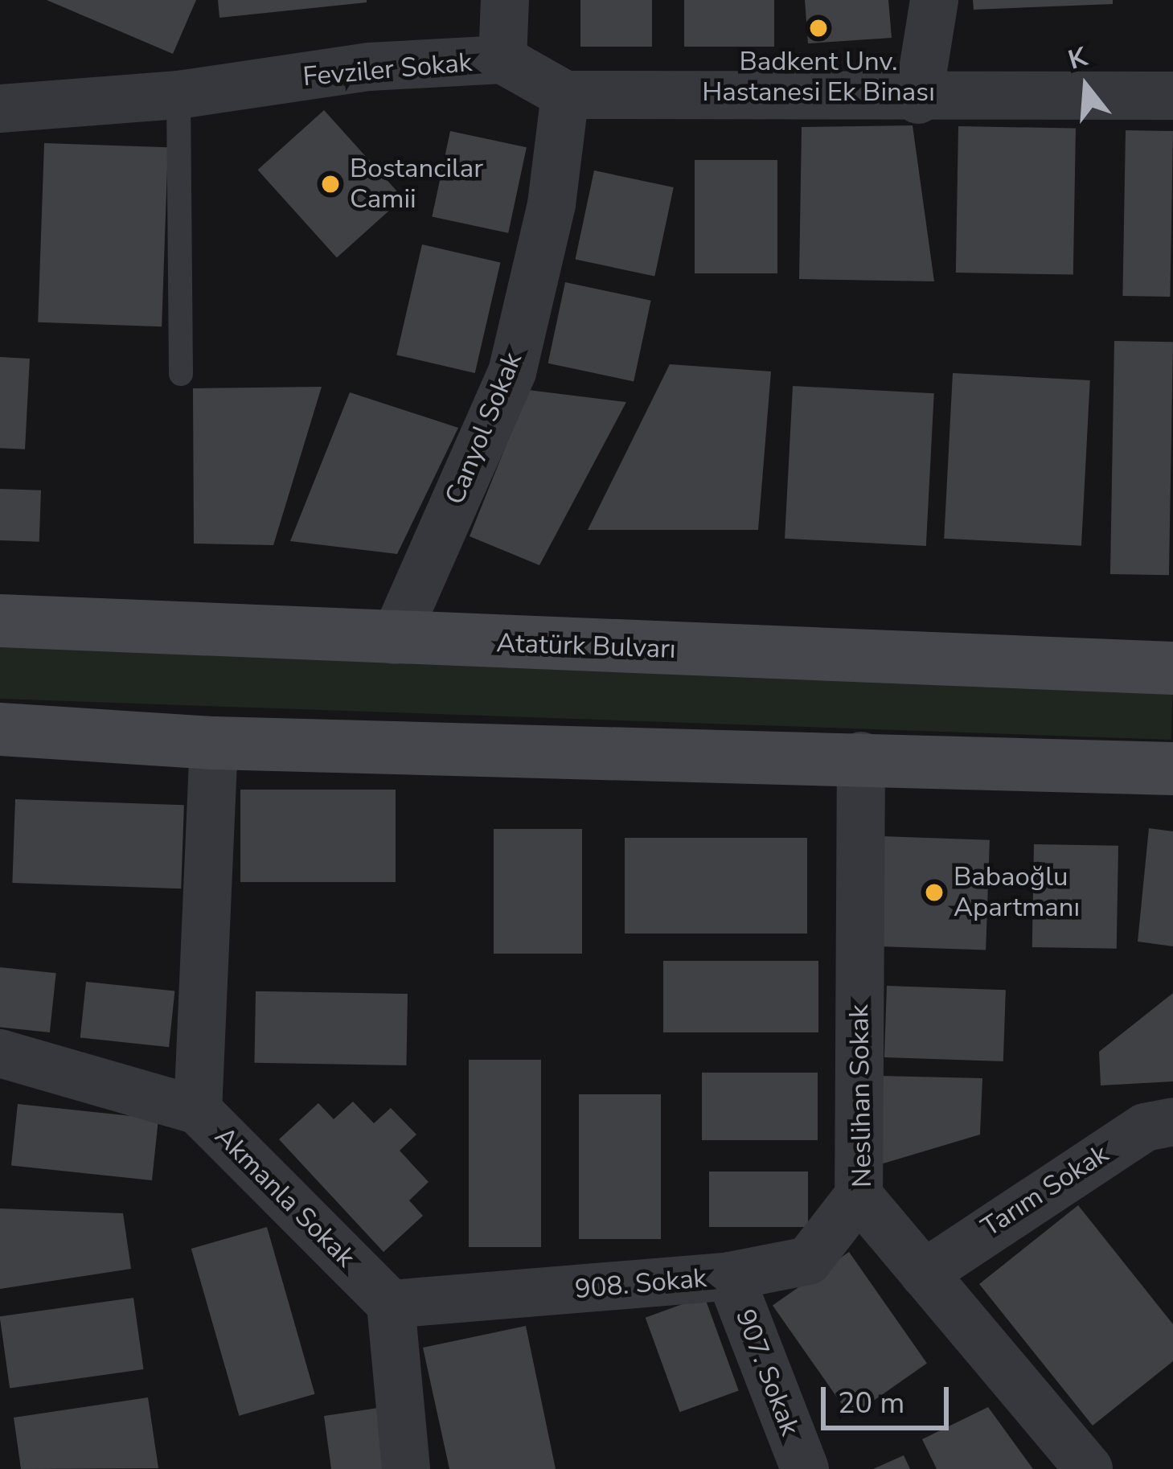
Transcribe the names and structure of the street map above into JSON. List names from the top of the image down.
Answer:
{
  "streets": {
    "street": [
      "Fevziler Sokak",
      "Canyol Sokak",
      "Atatürk Bulvarı",
      "Neslihan Sokak",
      "Tarım Sokak",
      "Akmanla Sokak",
      "908. Sokak",
      "907. Sokak"
    ]
  },
  "crossings": [
    ["Fevziler Sokak", "Canyol Sokak"],
    ["Canyol Sokak", "Atatürk Bulvarı"],
    ["Neslihan Sokak", "Tarım Sokak"],
    ["Neslihan Sokak", "908. Sokak"],
    ["Akmanla Sokak", "908. Sokak"],
    ["908. Sokak", "907. Sokak"]
  ],
  "places": ["Badkent Unv. Hastanesi Ek Binası", "Bostancilar Camii", "Babaoğlu Apartmanı"],
  "scale_bar": "20 m",
  "north": "top"
}
